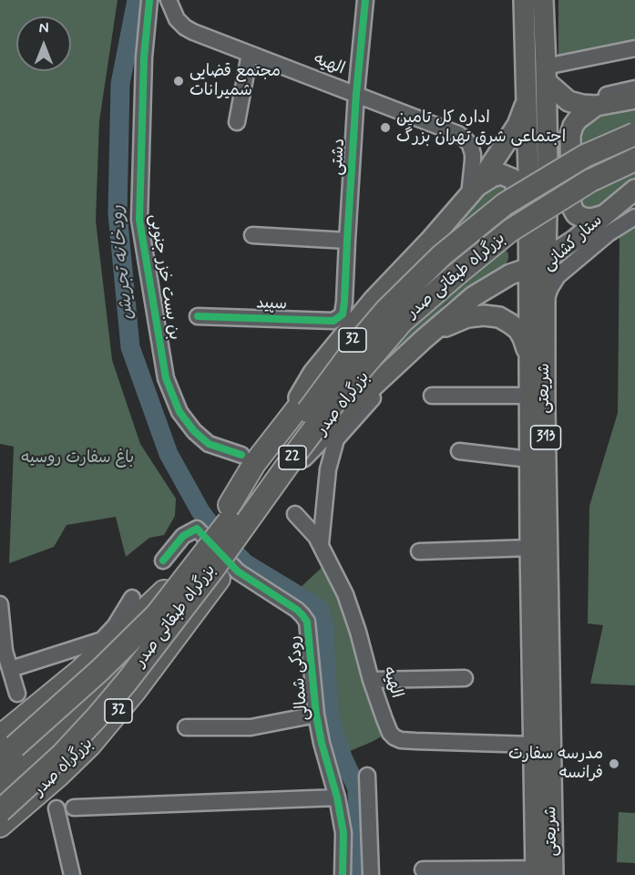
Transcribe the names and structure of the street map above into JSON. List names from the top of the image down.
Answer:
{
  "streets": {
    "highway": [
      "بزرگراه طبقاتی صدر",
      "32",
      "بزرگراه صدر",
      "22"
    ],
    "main road": ["شریعتی", "313"],
    "street": [
      "الهیه",
      "دشتی",
      "ستار کشانی",
      "بن بست خزر جنوبی",
      "سپید",
      "رودکی شمالی"
    ]
  },
  "crossings": [
    ["الهیه", "دشتی"],
    ["الهیه", "شریعتی"],
    ["دشتی", "سپید"],
    ["ستار کشانی", "شریعتی"],
    ["بزرگراه طبقاتی صدر", "بزرگراه صدر"],
    ["بزرگراه صدر", "رودکی شمالی"]
  ],
  "water": ["رودخانه تجریش"],
  "parks": ["باغ سفارت روسیه"],
  "places": ["مجتمع قضایی شمیرانات", "اداره کل تامین اجتماعی شرق تهران بزرگ", "مدرسه سفارت فرانسه"],
  "north": "top"
}
